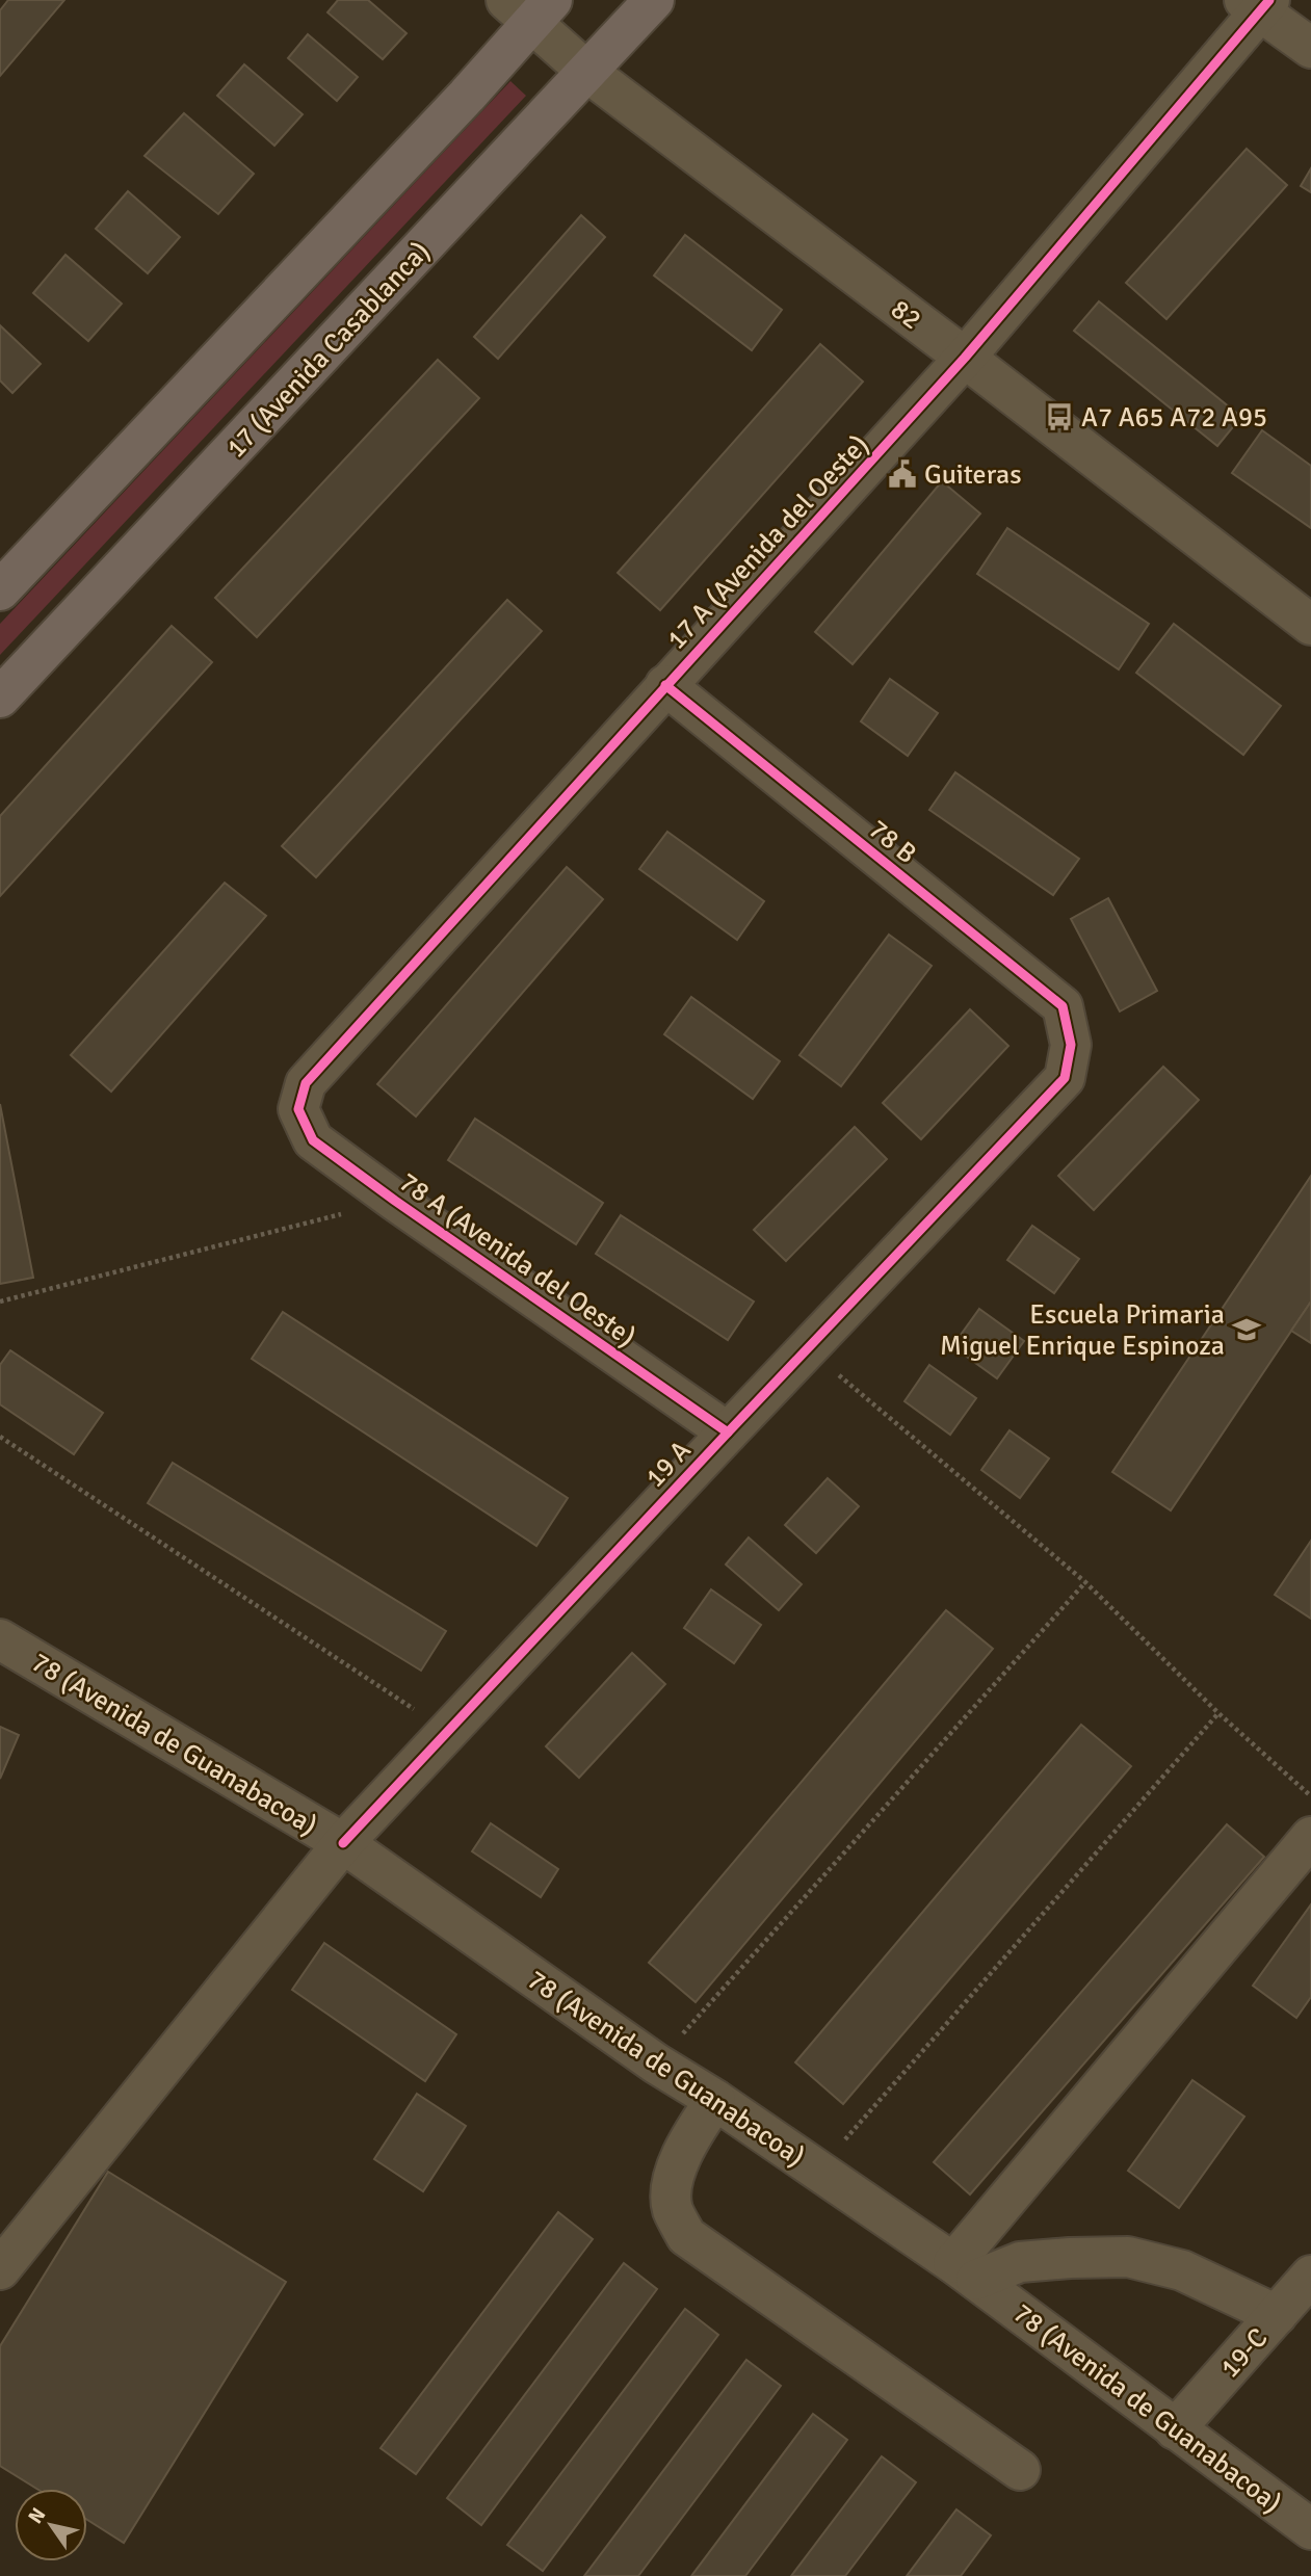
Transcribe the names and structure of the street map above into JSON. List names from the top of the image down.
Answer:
{
  "streets": {
    "main road": ["17 (Avenida Casablanca)"],
    "street": [
      "82",
      "17 A (Avenida del Oeste)",
      "78 B",
      "78 A (Avenida del Oeste)",
      "19 A",
      "78 (Avenida de Guanabacoa)",
      "19-C"
    ]
  },
  "crossings": [
    ["82", "17 (Avenida Casablanca)"],
    ["82", "17 A (Avenida del Oeste)"],
    ["17 A (Avenida del Oeste)", "78 B"],
    ["17 A (Avenida del Oeste)", "78 A (Avenida del Oeste)"],
    ["78 B", "19 A"],
    ["78 A (Avenida del Oeste)", "19 A"],
    ["19 A", "78 (Avenida de Guanabacoa)"],
    ["78 (Avenida de Guanabacoa)", "19-C"]
  ],
  "places": {
    "bus stop": ["A7 A65 A72 A95"],
    "public building": ["Guiteras"],
    "school or university": ["Escuela Primaria Miguel Enrique Espinoza"]
  },
  "north": "top left"
}
